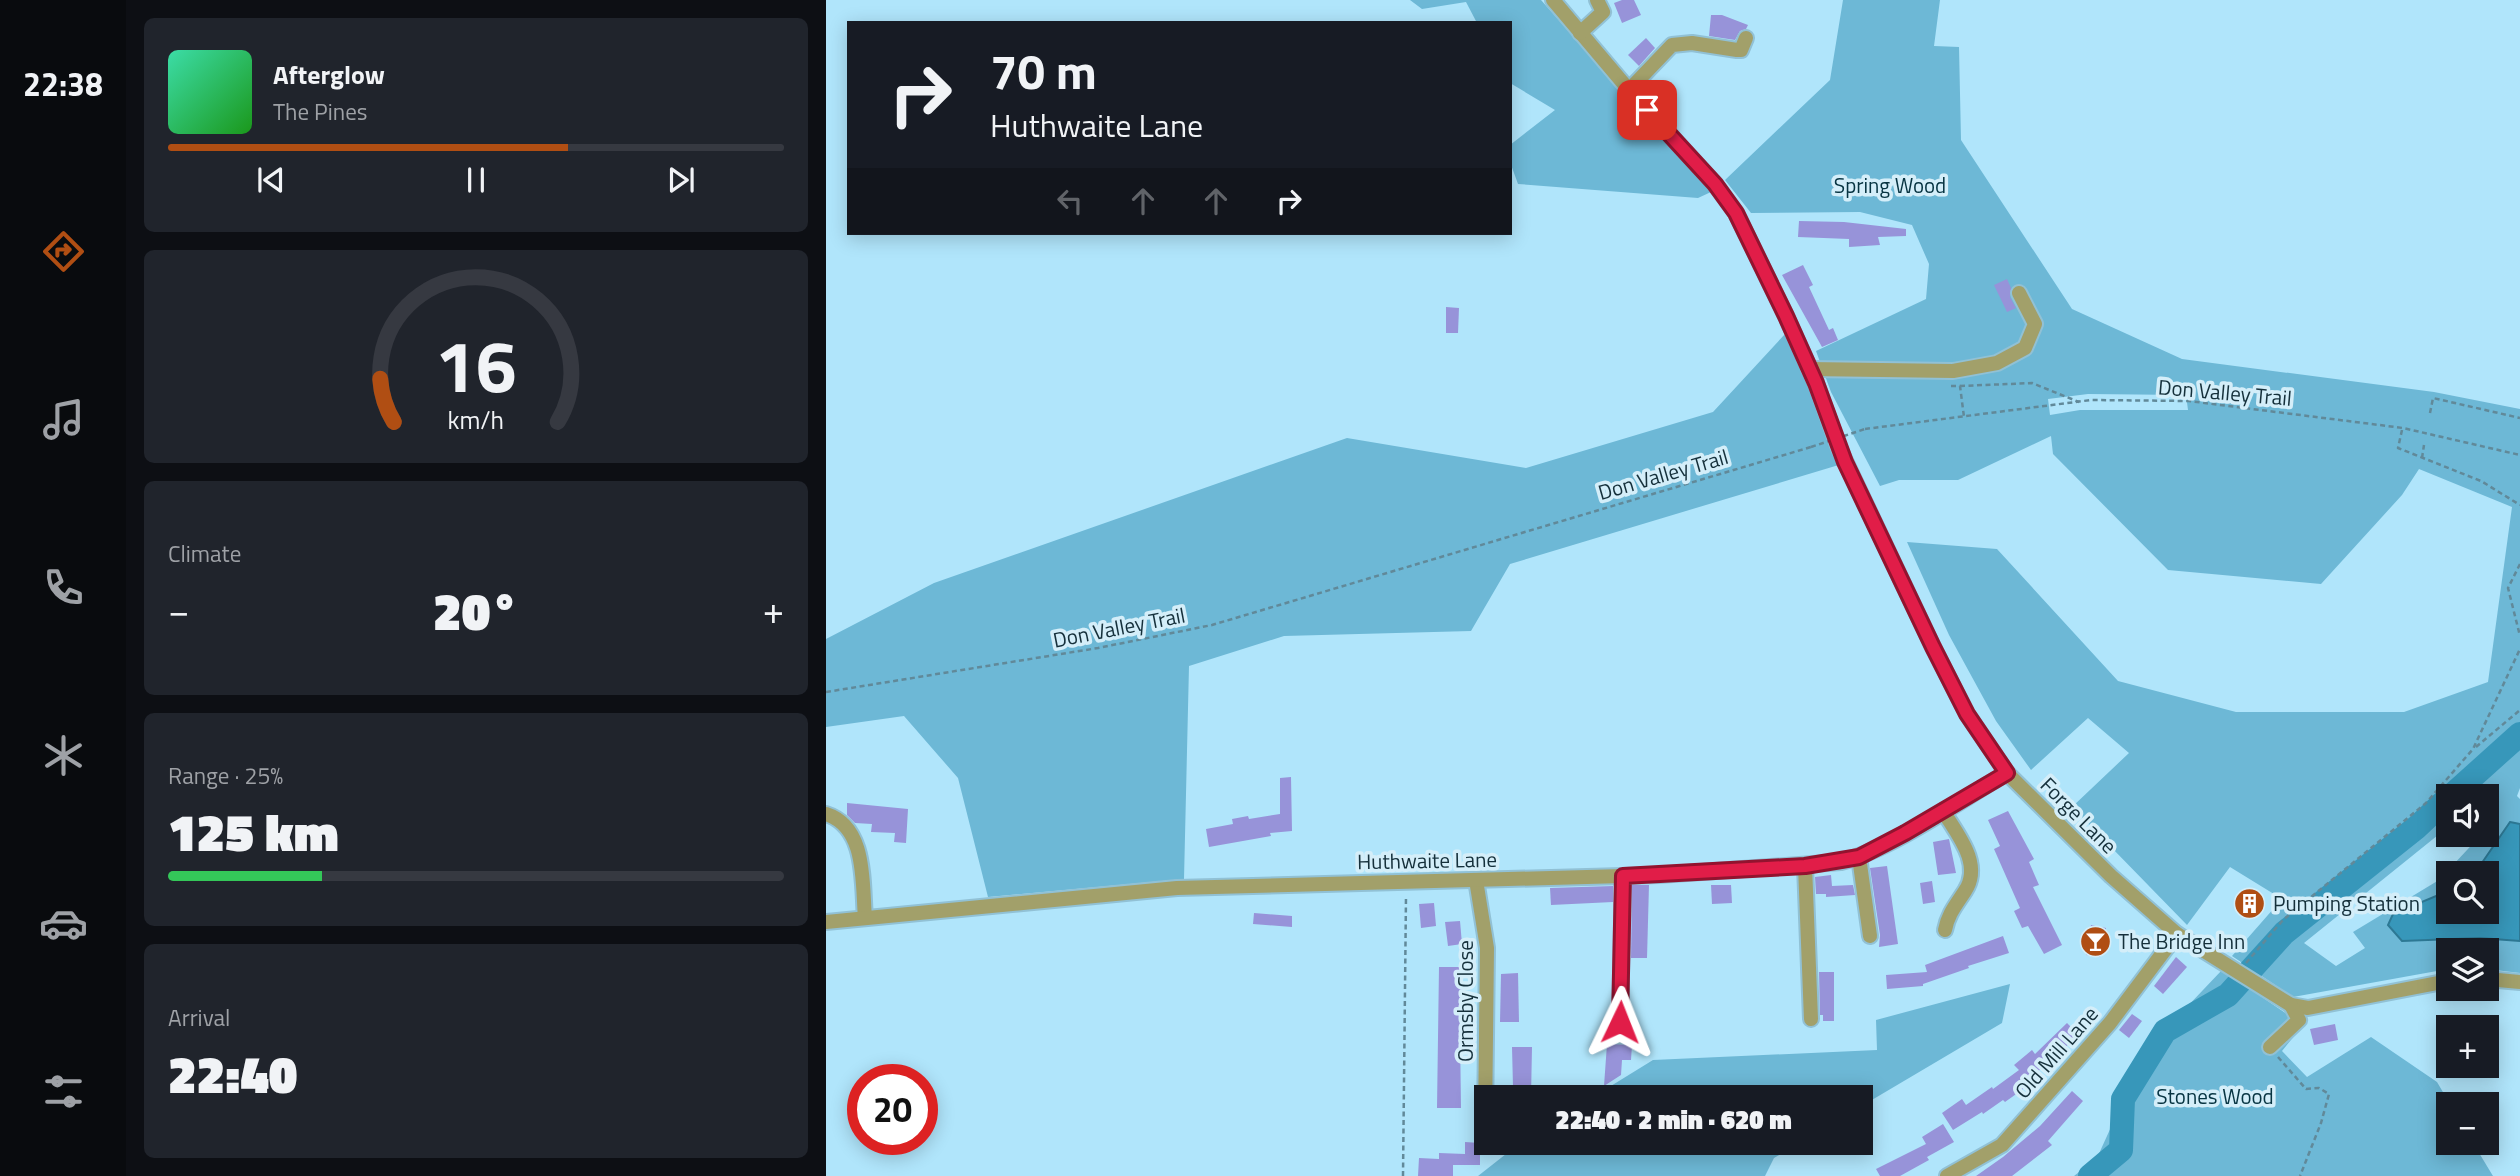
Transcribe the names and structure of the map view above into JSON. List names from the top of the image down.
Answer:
{
  "streets": {
    "street": [
      "Forge Lane",
      "Huthwaite Lane",
      "Ormsby Close",
      "Old Mill Lane"
    ],
    "path": ["Don Valley Trail"]
  },
  "crossings": [
    ["Forge Lane", "Huthwaite Lane"],
    ["Forge Lane", "Old Mill Lane"],
    ["Huthwaite Lane", "Ormsby Close"]
  ],
  "parks": ["Spring Wood", "Stones Wood"],
  "places": {
    "building": ["Pumping Station"],
    "bar": ["The Bridge Inn"]
  },
  "page": {
    "tabs": "22:38",
    "turn": ["70 m", "Huthwaite Lane"],
    "song": ["Afterglow", "The Pines"],
    "tile": [
      "Climate",
      ["Range · 25%", "125 km"],
      ["Arrival", "22:40"]
    ],
    "heat": ["−", "20°", "+"],
    "map_buttons": ["+", "−"],
    "limit": "20",
    "trip": "22:40 · 2 min · 620 m",
    "gauge": ["16", "km/h"]
  }
}
